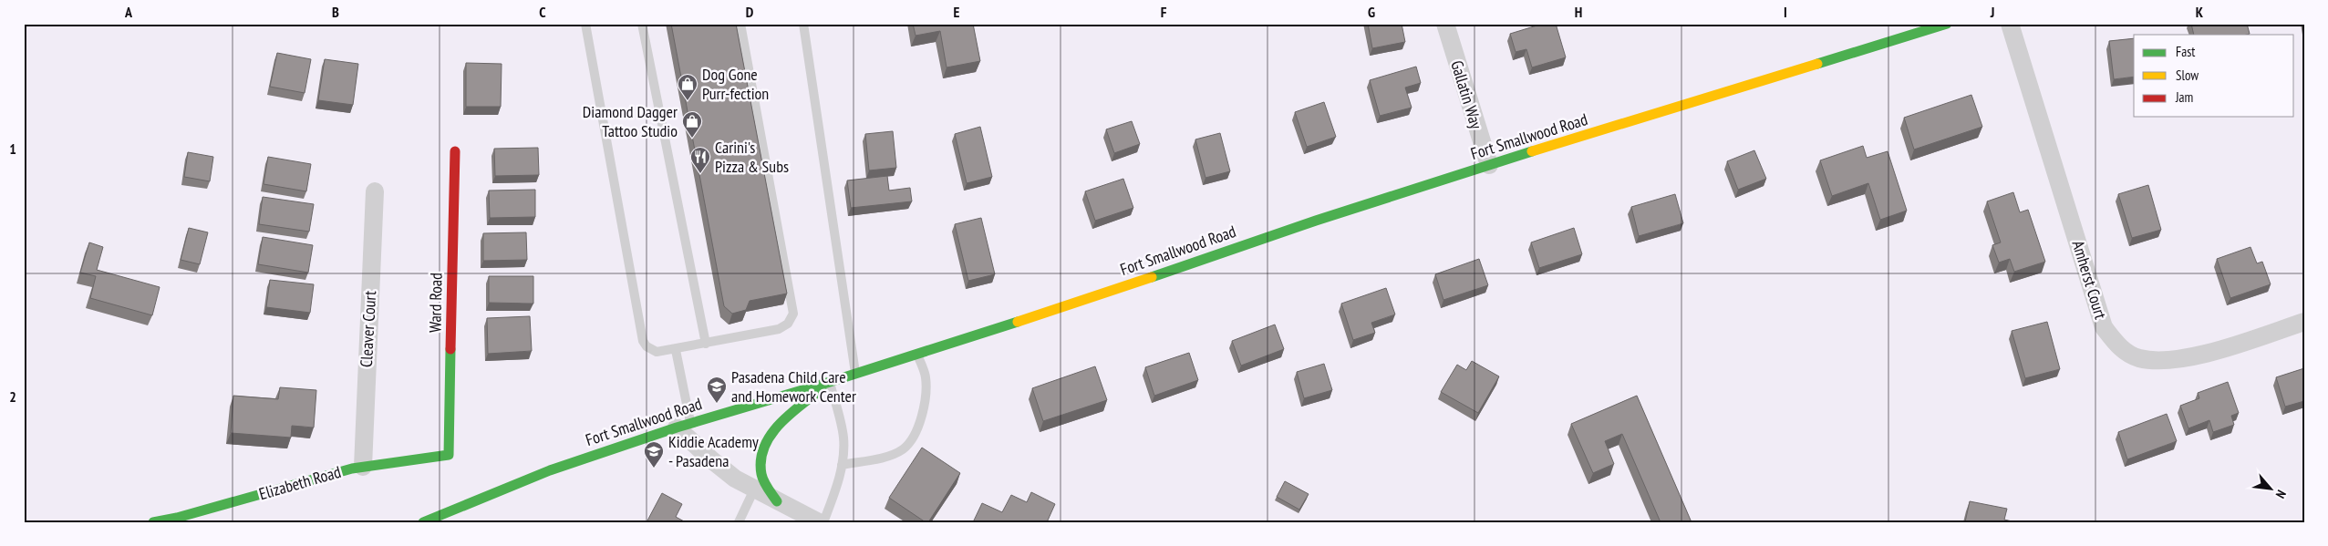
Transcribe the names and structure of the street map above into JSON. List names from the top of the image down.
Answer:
{
  "streets": {
    "main road": ["Fort Smallwood Road", "Ward Road", "Elizabeth Road"],
    "street": ["Gallatin Way", "Amherst Court", "Cleaver Court"]
  },
  "crossings": [
    ["Gallatin Way", "Fort Smallwood Road"],
    ["Ward Road", "Elizabeth Road"],
    ["Cleaver Court", "Elizabeth Road"]
  ],
  "places": {
    "shop": ["Dog Gone Purr-fection", "Diamond Dagger Tattoo Studio"],
    "restaurant": ["Carini's Pizza & Subs"],
    "school or university": ["Pasadena Child Care and Homework Center", "Kiddie Academy - Pasadena"]
  },
  "legend": ["Fast", "Slow", "Jam"],
  "north": "bottom right",
  "grid": {
    "columns": [
      "A",
      "B",
      "C",
      "D",
      "E",
      "F",
      "G",
      "H",
      "I",
      "J",
      "K"
    ],
    "rows": ["1", "2"]
  }
}
